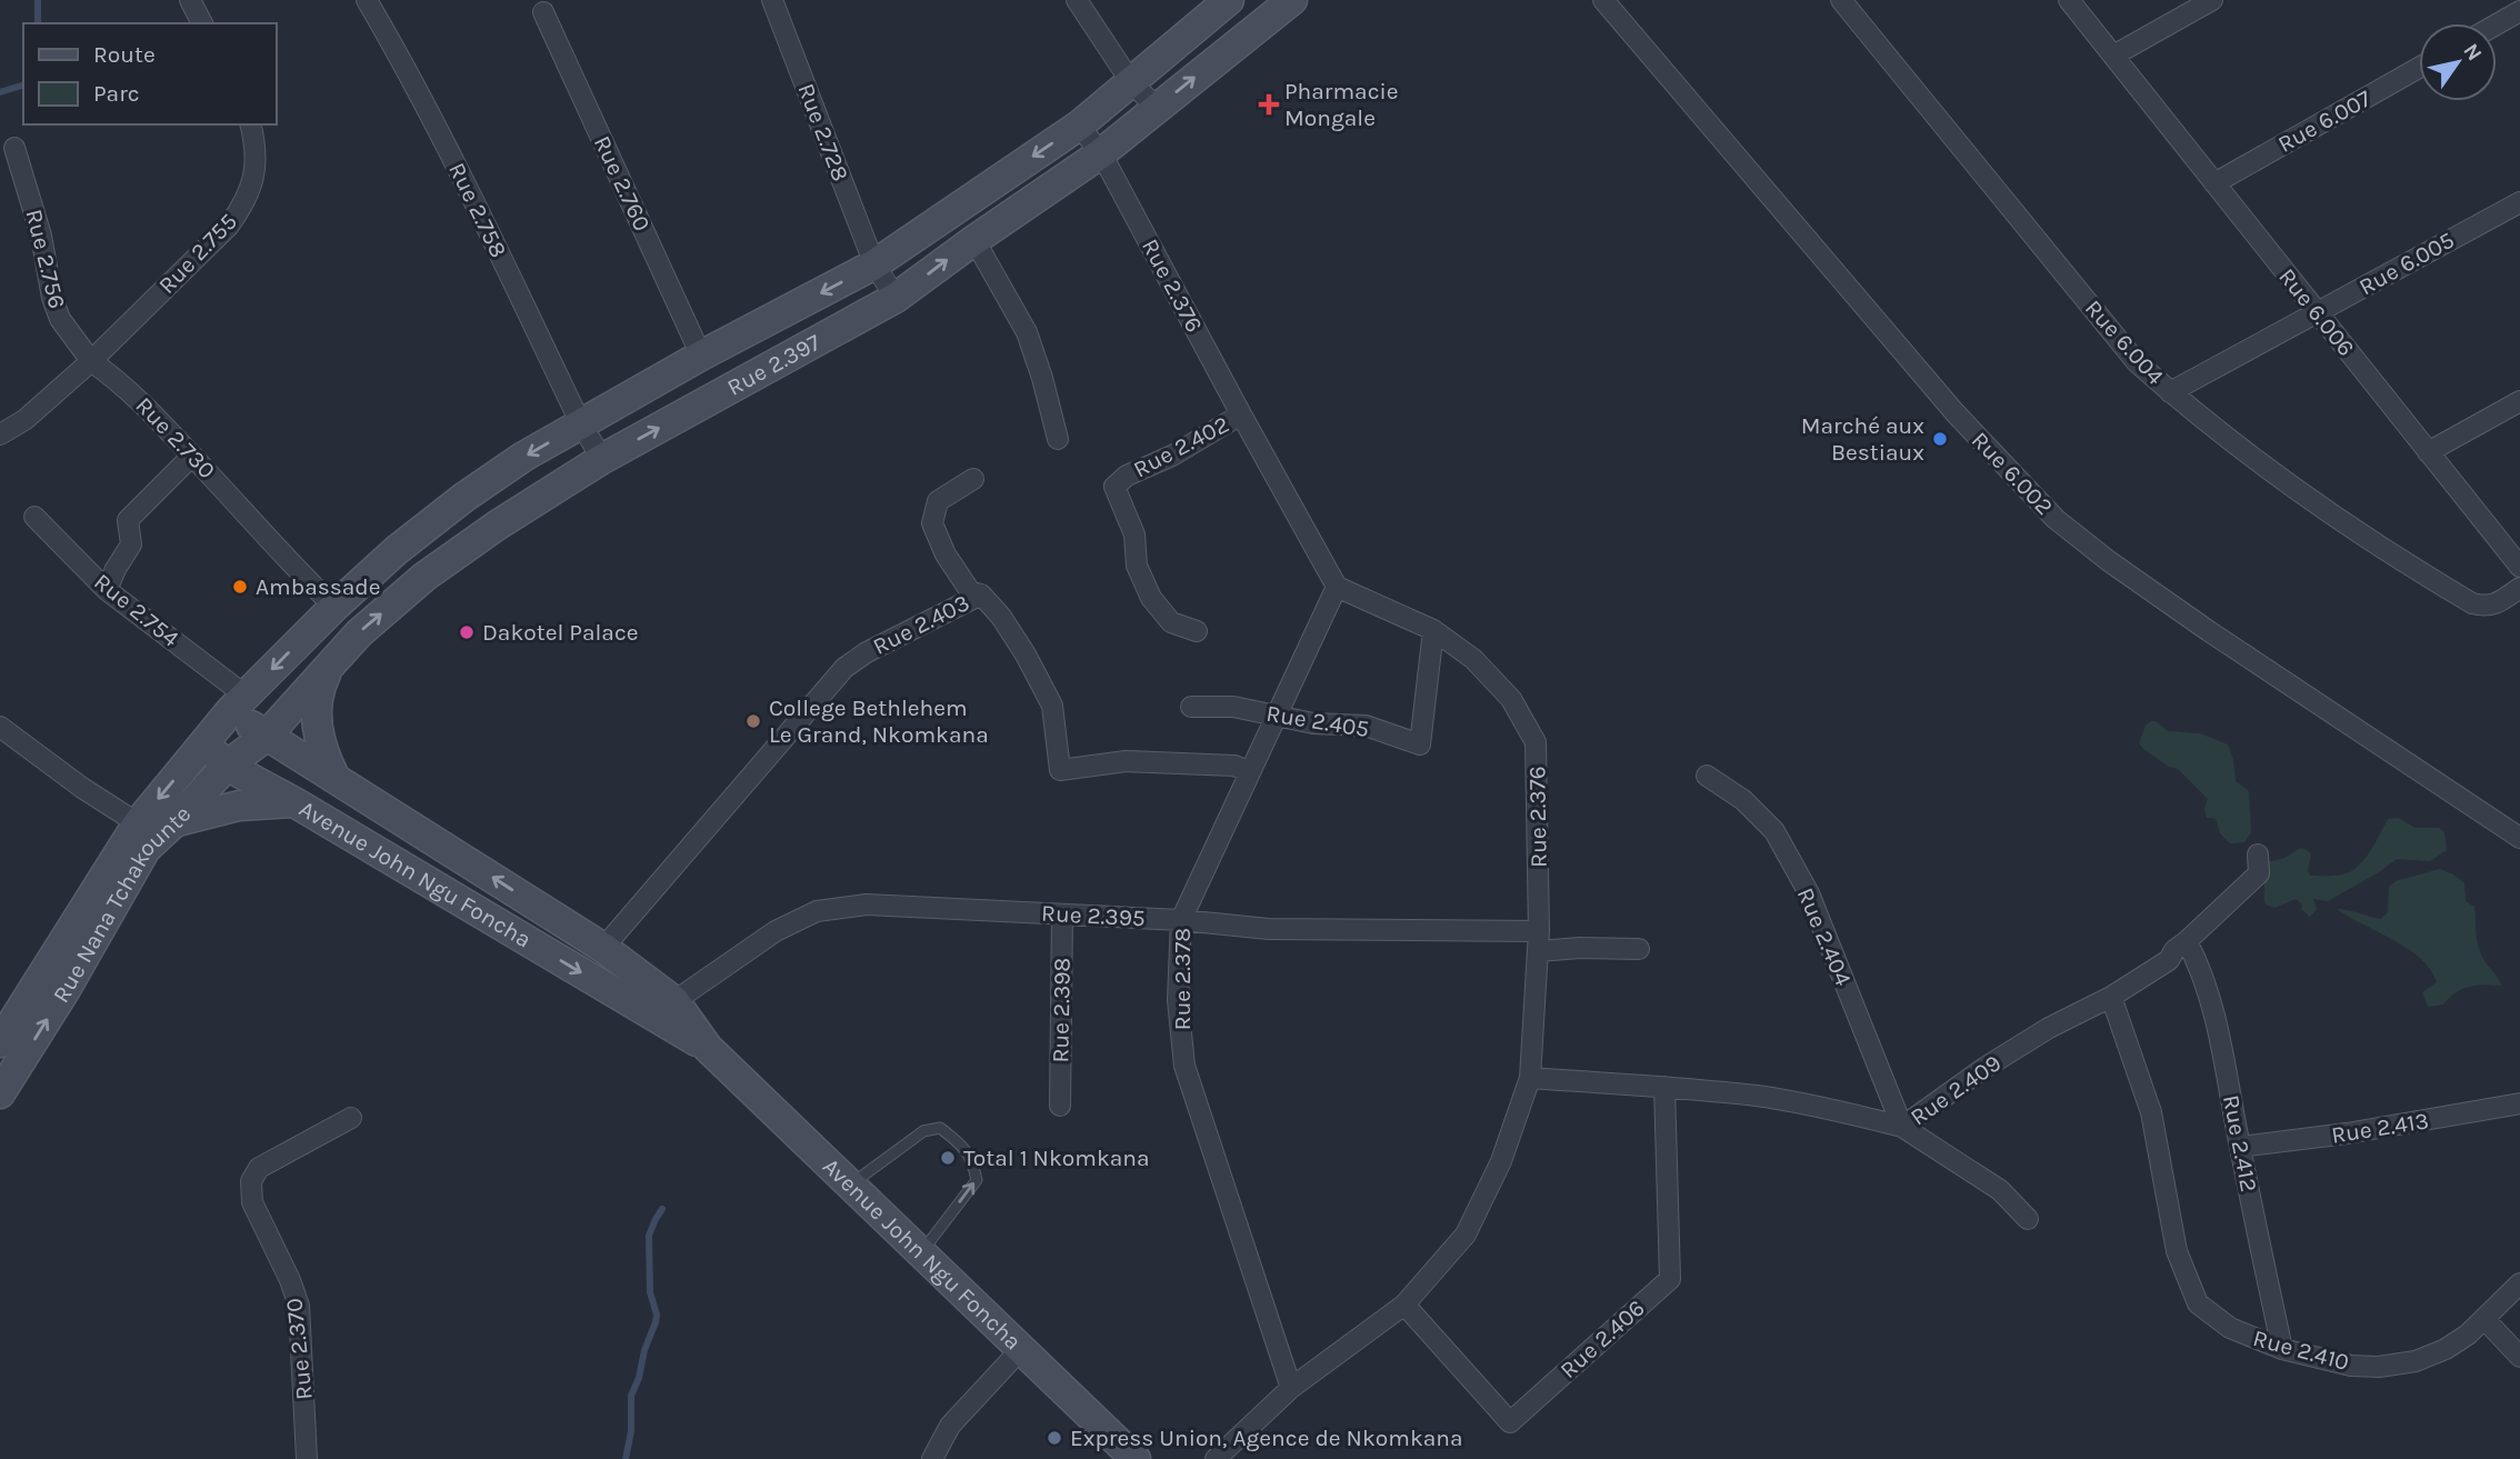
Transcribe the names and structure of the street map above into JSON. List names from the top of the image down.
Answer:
{
  "streets": {
    "main road": ["Rue 2.397", "Avenue John Ngu Foncha", "Rue Nana Tchakounte"],
    "street": [
      "Rue 6.007",
      "Rue 2.728",
      "Rue 2.760",
      "Rue 2.758",
      "Rue 2.755",
      "Rue 2.756",
      "Rue 6.005",
      "Rue 2.376",
      "Rue 6.006",
      "Rue 6.004",
      "Rue 2.730",
      "Rue 2.402",
      "Rue 6.002",
      "Rue 2.754",
      "Rue 2.403",
      "Rue 2.405",
      "Rue 2.395",
      "Rue 2.404",
      "Rue 2.378",
      "Rue 2.398",
      "Rue 2.409",
      "Rue 2.413",
      "Rue 2.412",
      "Rue 2.406",
      "Rue 2.370",
      "Rue 2.410"
    ]
  },
  "crossings": [
    ["Rue 6.007", "Rue 6.006"],
    ["Rue 2.728", "Rue 2.397"],
    ["Rue 2.760", "Rue 2.397"],
    ["Rue 2.758", "Rue 2.397"],
    ["Rue 2.755", "Rue 2.756"],
    ["Rue 2.755", "Rue 2.730"],
    ["Rue 2.756", "Rue 2.730"],
    ["Rue 6.005", "Rue 6.006"],
    ["Rue 6.005", "Rue 6.004"],
    ["Rue 2.376", "Rue 2.397"],
    ["Rue 2.376", "Rue 2.402"],
    ["Rue 2.376", "Rue 2.405"],
    ["Rue 2.376", "Rue 2.395"],
    ["Rue 2.376", "Rue 2.378"],
    ["Rue 2.376", "Rue 2.409"],
    ["Rue 2.376", "Rue 2.406"],
    ["Rue 2.397", "Rue 2.730"],
    ["Rue 2.397", "Rue 2.754"],
    ["Rue 2.397", "Avenue John Ngu Foncha"],
    ["Rue 2.397", "Rue Nana Tchakounte"],
    ["Rue 2.754", "Avenue John Ngu Foncha"],
    ["Rue 2.754", "Rue Nana Tchakounte"],
    ["Rue 2.403", "Avenue John Ngu Foncha"],
    ["Rue 2.403", "Rue 2.378"],
    ["Rue 2.405", "Rue 2.378"],
    ["Avenue John Ngu Foncha", "Rue Nana Tchakounte"],
    ["Avenue John Ngu Foncha", "Rue 2.395"],
    ["Rue 2.395", "Rue 2.378"],
    ["Rue 2.395", "Rue 2.398"],
    ["Rue 2.404", "Rue 2.409"],
    ["Rue 2.409", "Rue 2.412"],
    ["Rue 2.409", "Rue 2.406"],
    ["Rue 2.409", "Rue 2.410"],
    ["Rue 2.413", "Rue 2.412"],
    ["Rue 2.412", "Rue 2.410"]
  ],
  "places": {
    "health": ["Pharmacie Mongale"],
    "other": [
      "Marché aux Bestiaux",
      "Ambassade",
      "Dakotel Palace",
      "College Bethlehem Le Grand, Nkomkana",
      "Total 1 Nkomkana",
      "Express Union, Agence de Nkomkana"
    ]
  },
  "legend": ["Route", "Parc"],
  "north": "top right"
}
